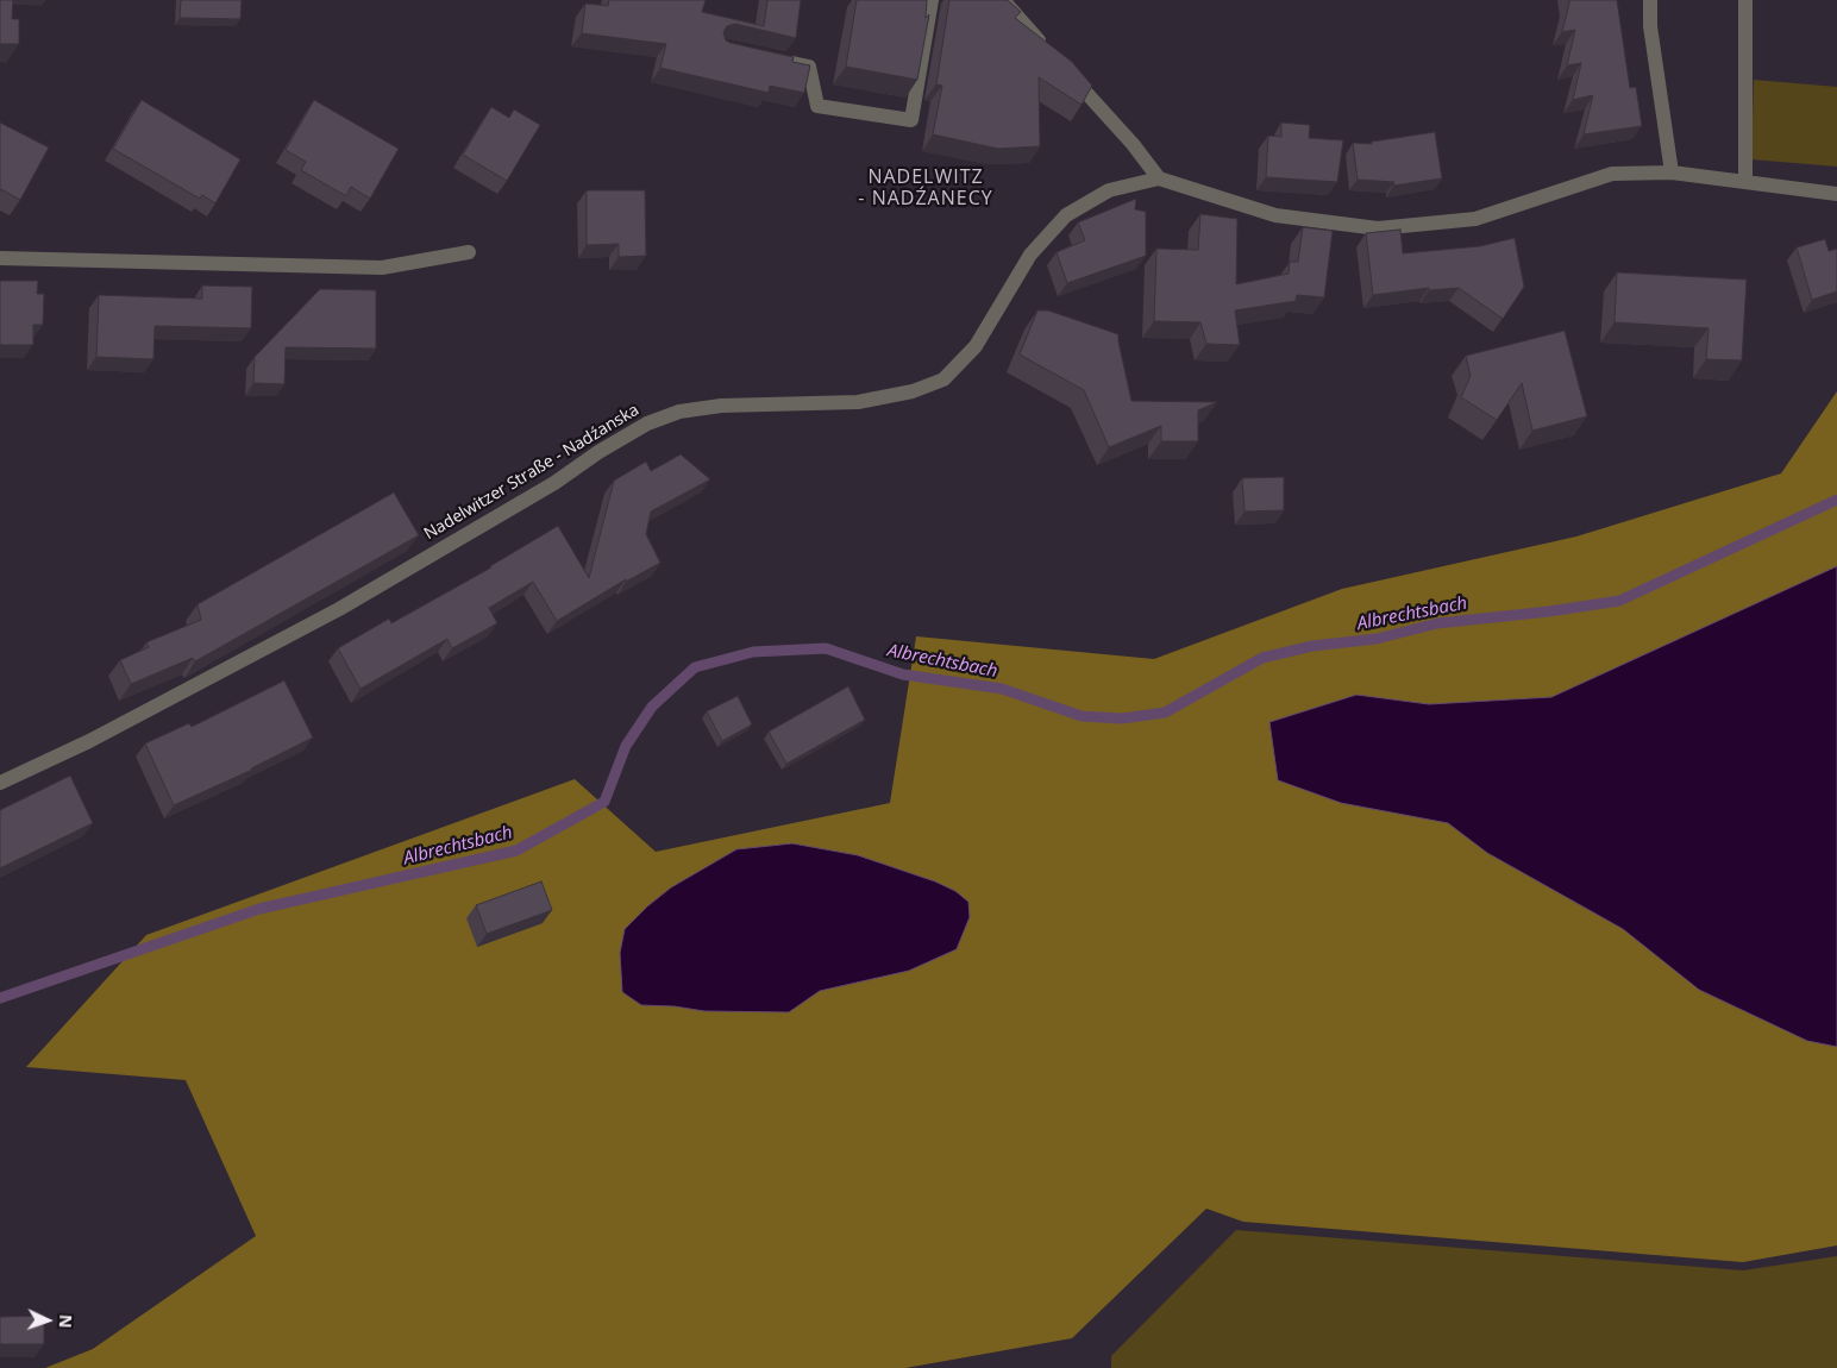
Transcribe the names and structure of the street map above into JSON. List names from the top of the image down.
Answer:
{
  "streets": {
    "street": ["Nadelwitzer Straße - Nadźanska"]
  },
  "districts": ["NADELWITZ - NADŹANECY"],
  "water": ["Albrechtsbach"],
  "north": "right"
}
